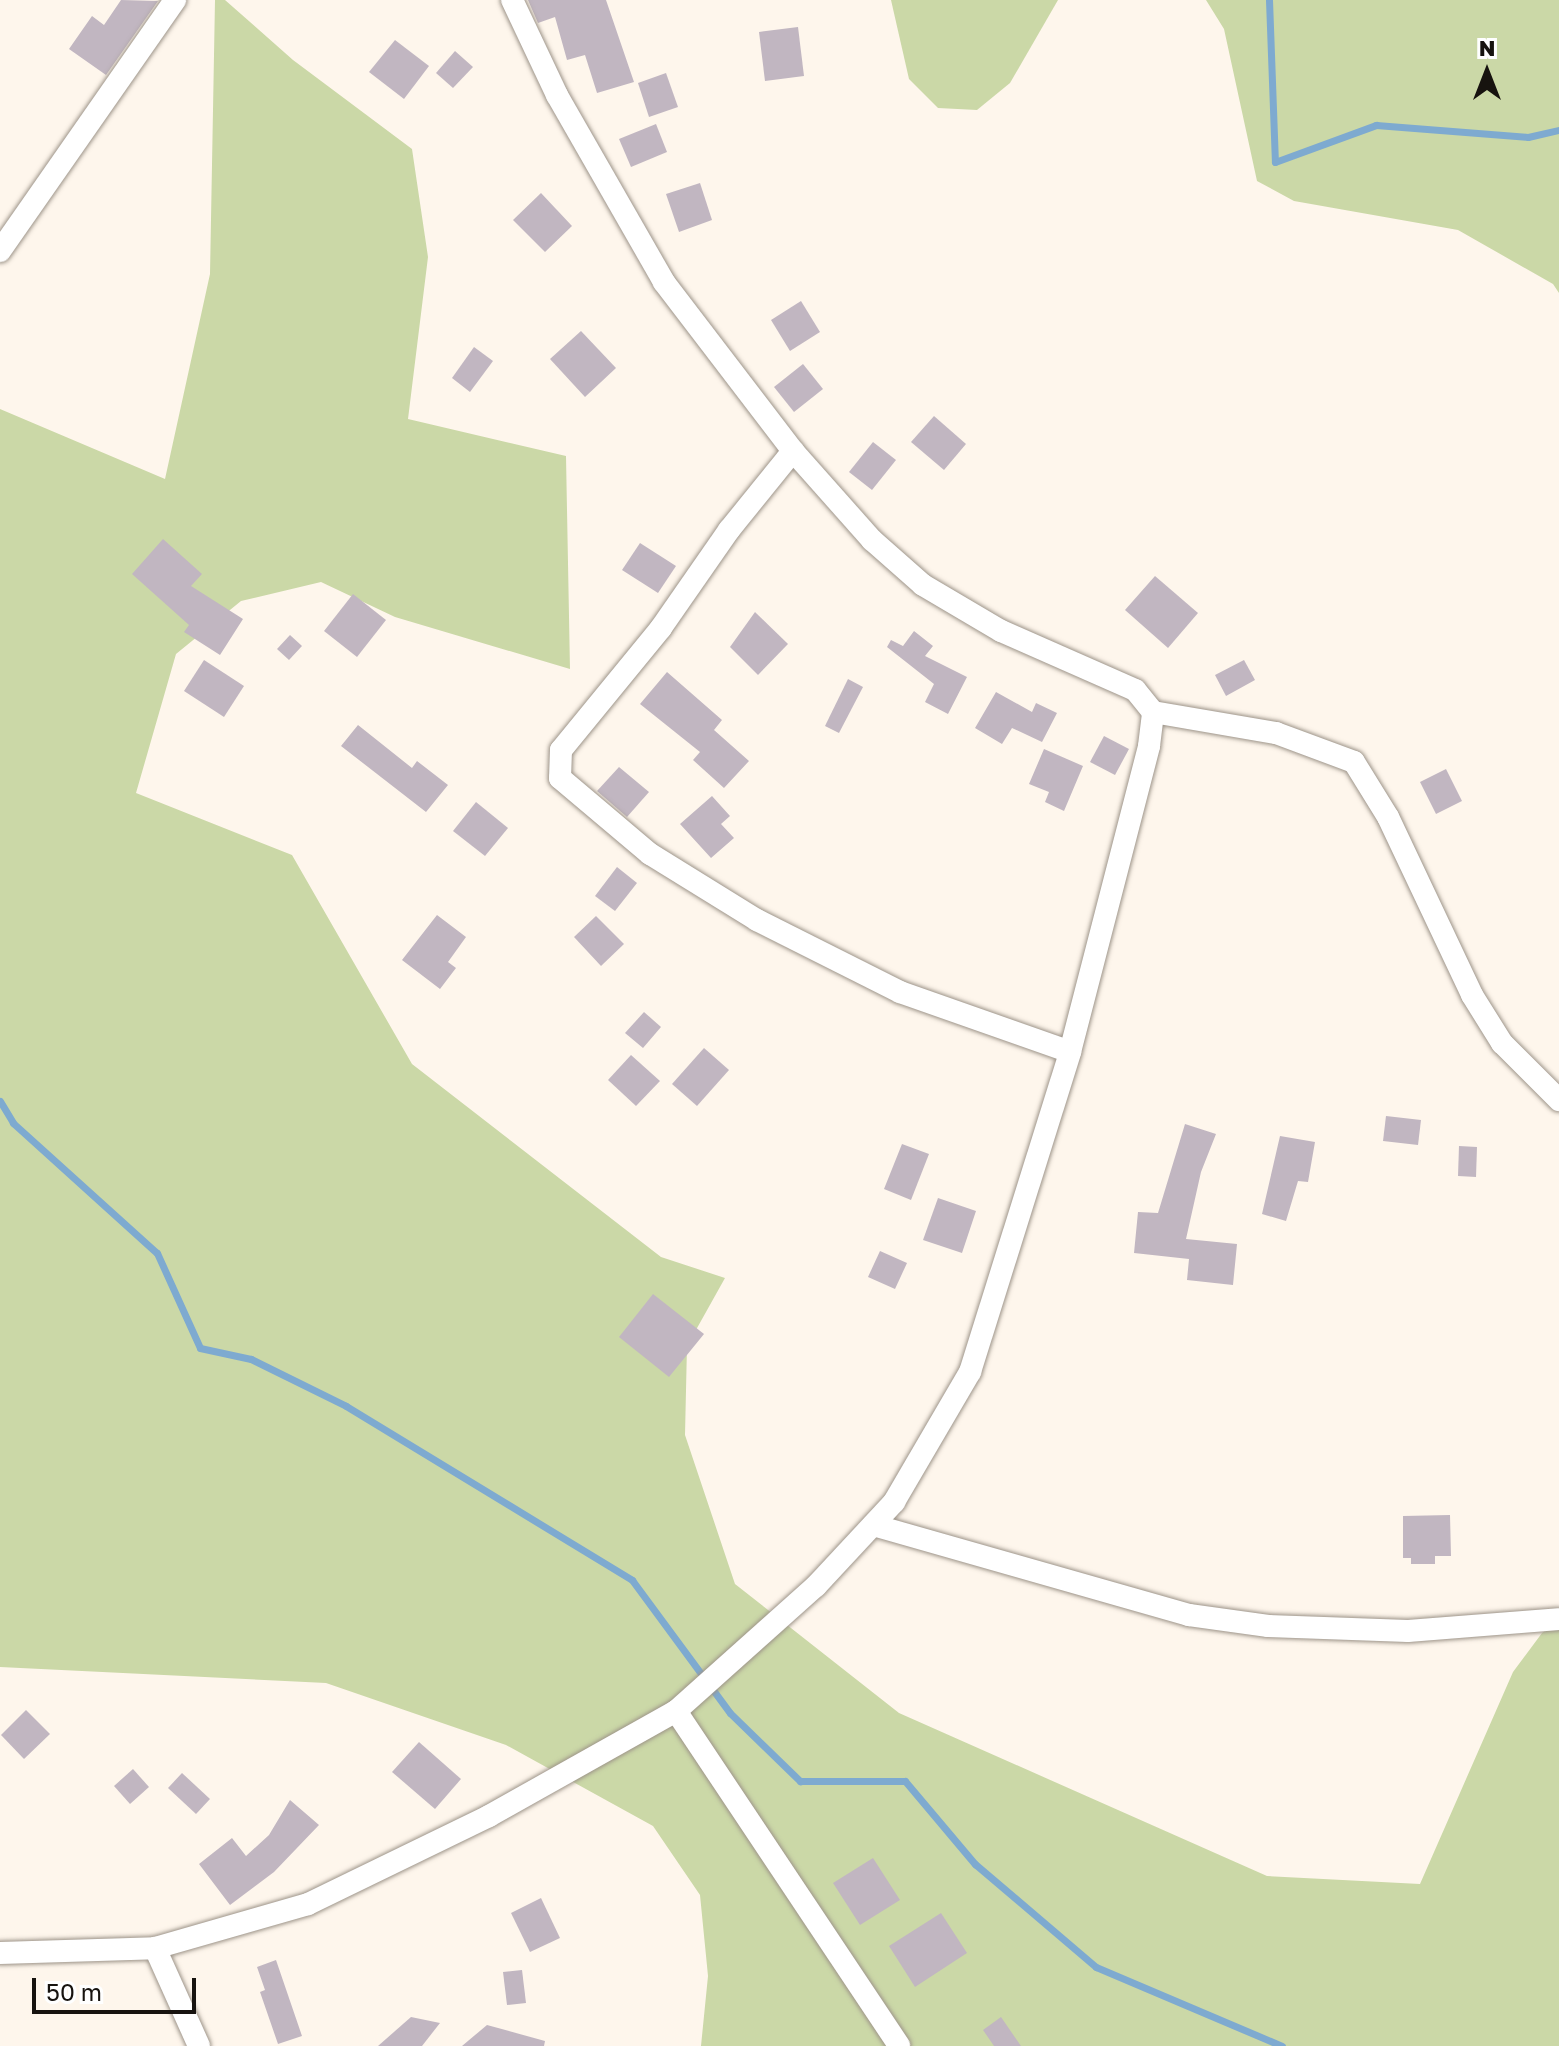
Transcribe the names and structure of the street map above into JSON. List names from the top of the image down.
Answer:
{
  "scale_bar": "50 m",
  "north": "top"
}
